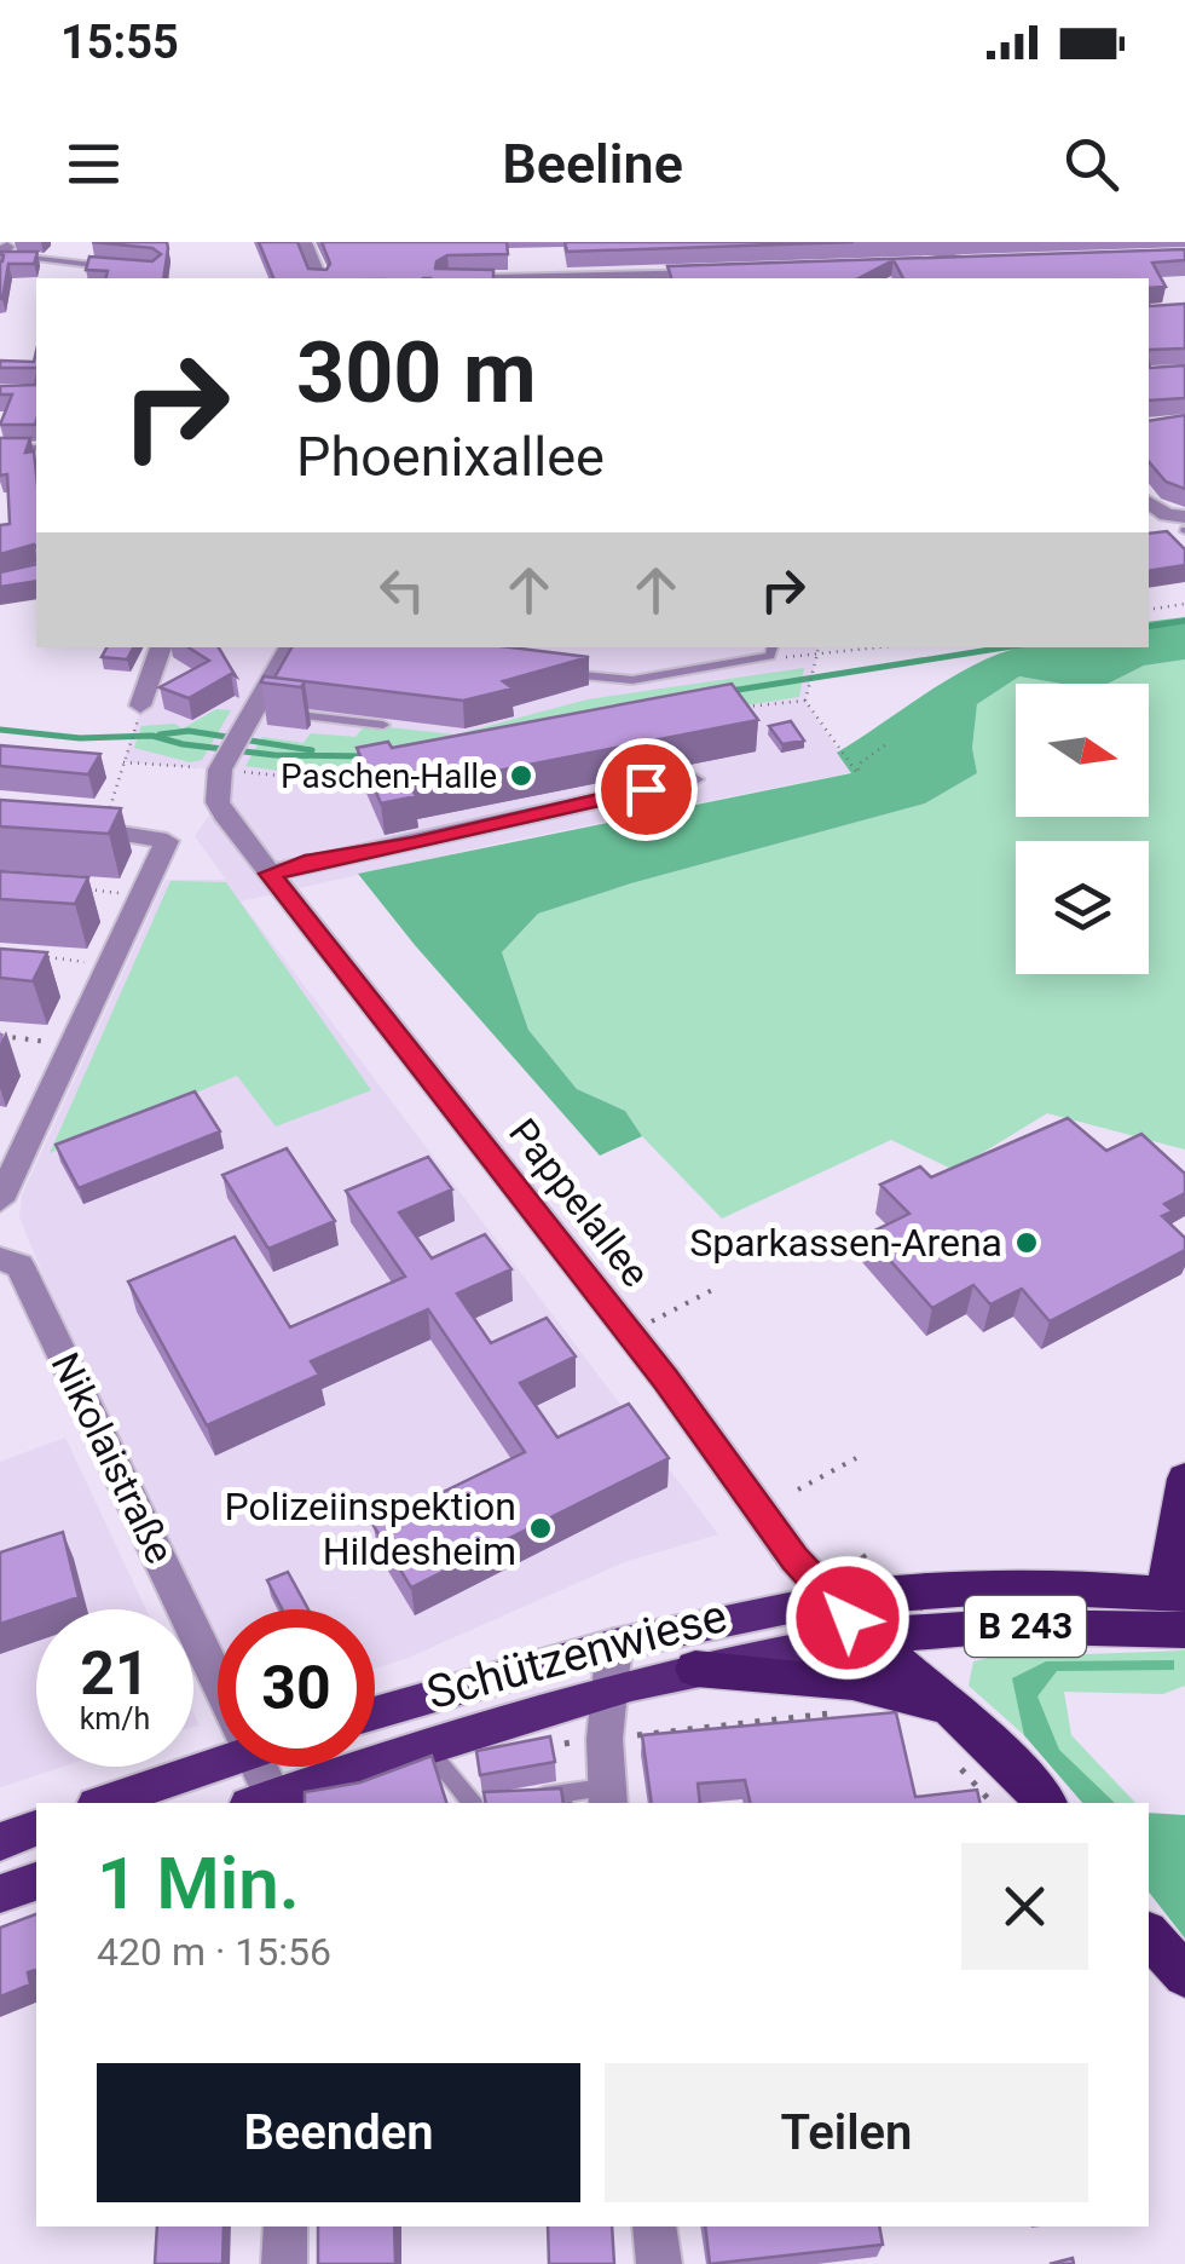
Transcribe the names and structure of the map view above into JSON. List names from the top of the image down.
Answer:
{
  "streets": {
    "highway": ["B 243"],
    "main road": ["Schützenwiese"],
    "street": ["Pappelallee", "Nikolaistraße"]
  },
  "crossings": [
    ["Pappelallee", "B 243"],
    ["Pappelallee", "Schützenwiese"],
    ["Nikolaistraße", "Schützenwiese"],
    ["B 243", "Schützenwiese"]
  ],
  "places": ["Paschen-Halle", "Sparkassen-Arena", "Polizeiinspektion Hildesheim"],
  "north": "right",
  "page": {
    "status": "15:55",
    "header": "Beeline",
    "turn": ["300 m", "Phoenixallee"],
    "speed": "21 km/h",
    "limit": "30",
    "heading": ["1 Min.", "420 m · 15:56"],
    "buttons": ["Beenden", "Teilen"]
  }
}
